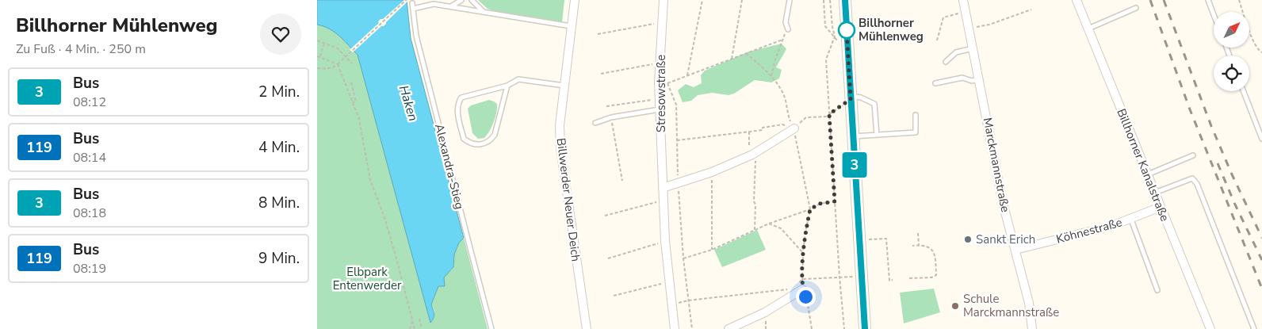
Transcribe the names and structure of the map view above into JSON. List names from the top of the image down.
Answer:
{
  "streets": {
    "street": [
      "Stresowstraße",
      "Marckmannstraße",
      "Billhorner Kanalstraße",
      "Billwerder Neuer Deich",
      "Köhnestraße"
    ],
    "lane": ["Alexandra-Stieg"]
  },
  "crossings": [
    ["Marckmannstraße", "Köhnestraße"],
    ["Billhorner Kanalstraße", "Köhnestraße"]
  ],
  "water": ["Haken"],
  "parks": ["Elbpark Entenwerder"],
  "places": ["Billhorner Mühlenweg", "Sankt Erich", "Schule Marckmannstraße"],
  "lines": ["bus line 3"],
  "north": "top right",
  "page": {
    "heading": ["Billhorner Mühlenweg", "Zu Fuß · 4 Min. · 250 m"],
    "on_map": "3",
    "list": [
      {
        "mark": "3",
        "name": "Bus",
        "note": "08:12",
        "value": "2 Min."
      },
      {
        "mark": "119",
        "name": "Bus",
        "note": "08:14",
        "value": "4 Min."
      },
      {
        "mark": "3",
        "name": "Bus",
        "note": "08:18",
        "value": "8 Min."
      },
      {
        "mark": "119",
        "name": "Bus",
        "note": "08:19",
        "value": "9 Min."
      }
    ]
  }
}
